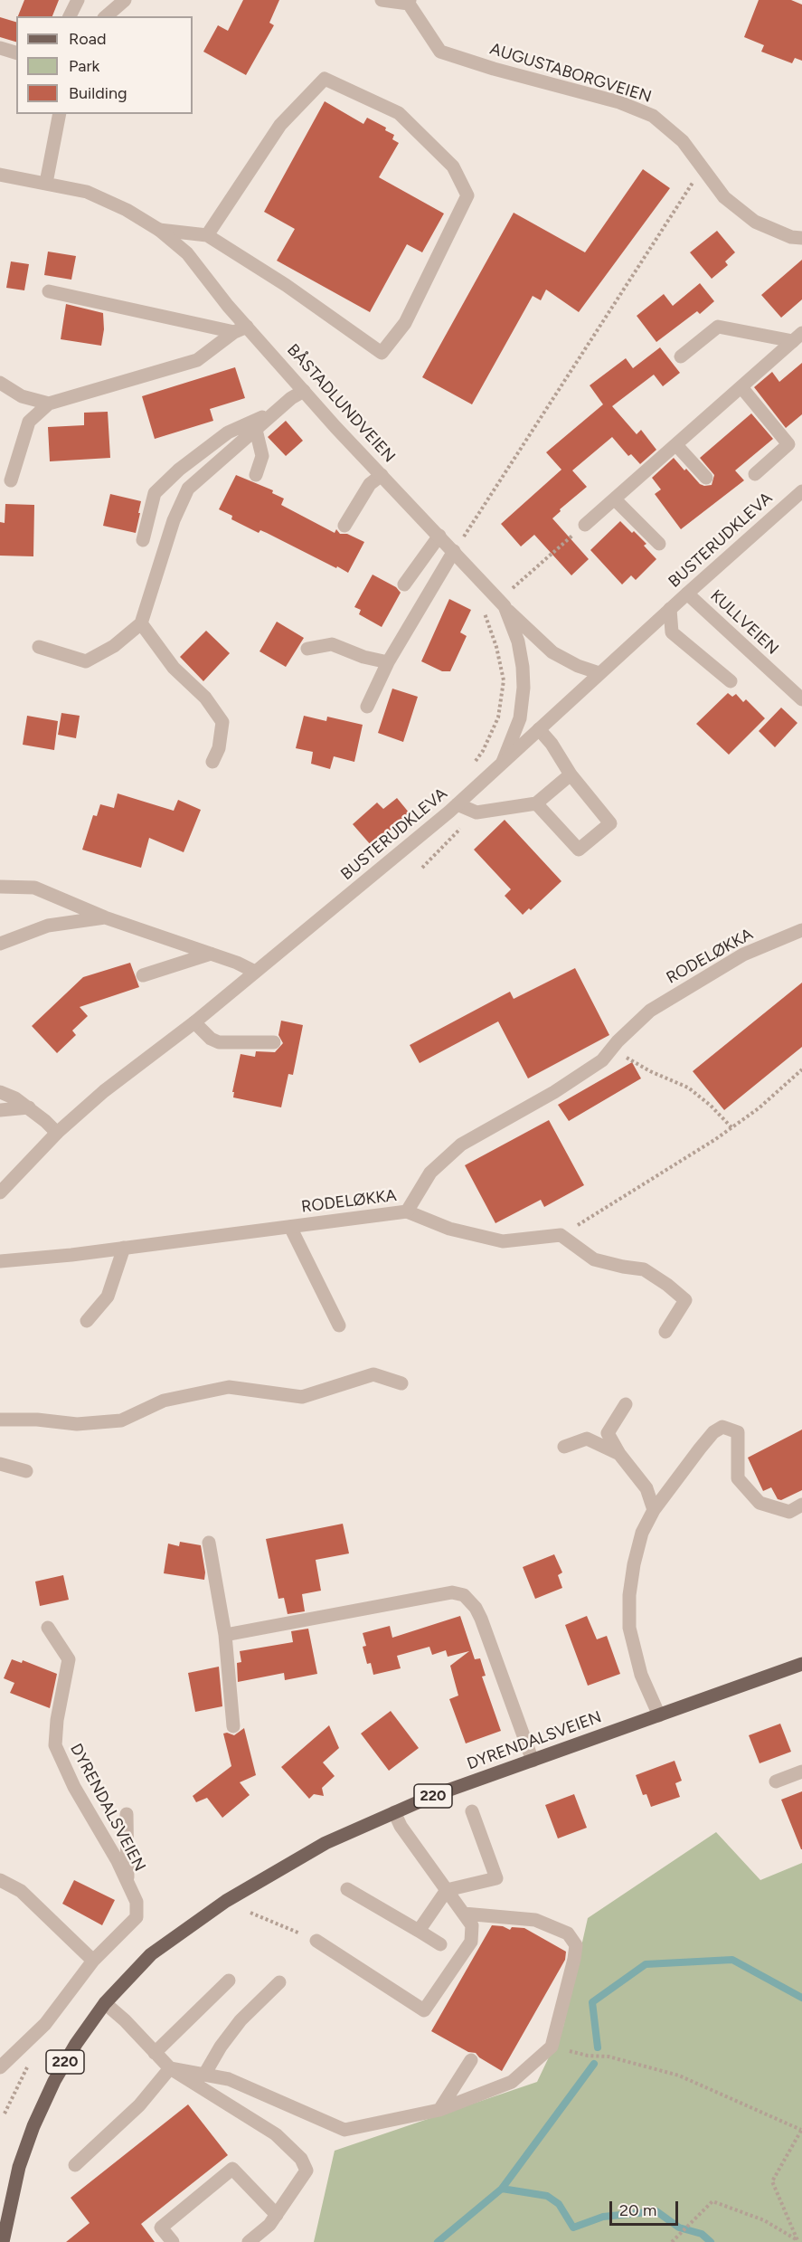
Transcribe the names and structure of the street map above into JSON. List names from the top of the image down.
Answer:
{
  "streets": {
    "main road": ["DYRENDALSVEIEN", "220"],
    "street": [
      "AUGUSTABORGVEIEN",
      "BÅSTADLUNDVEIEN",
      "BUSTERUDKLEVA",
      "KULLVEIEN",
      "RODELØKKA"
    ]
  },
  "crossings": [
    ["BÅSTADLUNDVEIEN", "BUSTERUDKLEVA"],
    ["BUSTERUDKLEVA", "KULLVEIEN"],
    ["DYRENDALSVEIEN", "220"]
  ],
  "legend": ["Road", "Park", "Building"],
  "scale_bar": "20 m"
}
